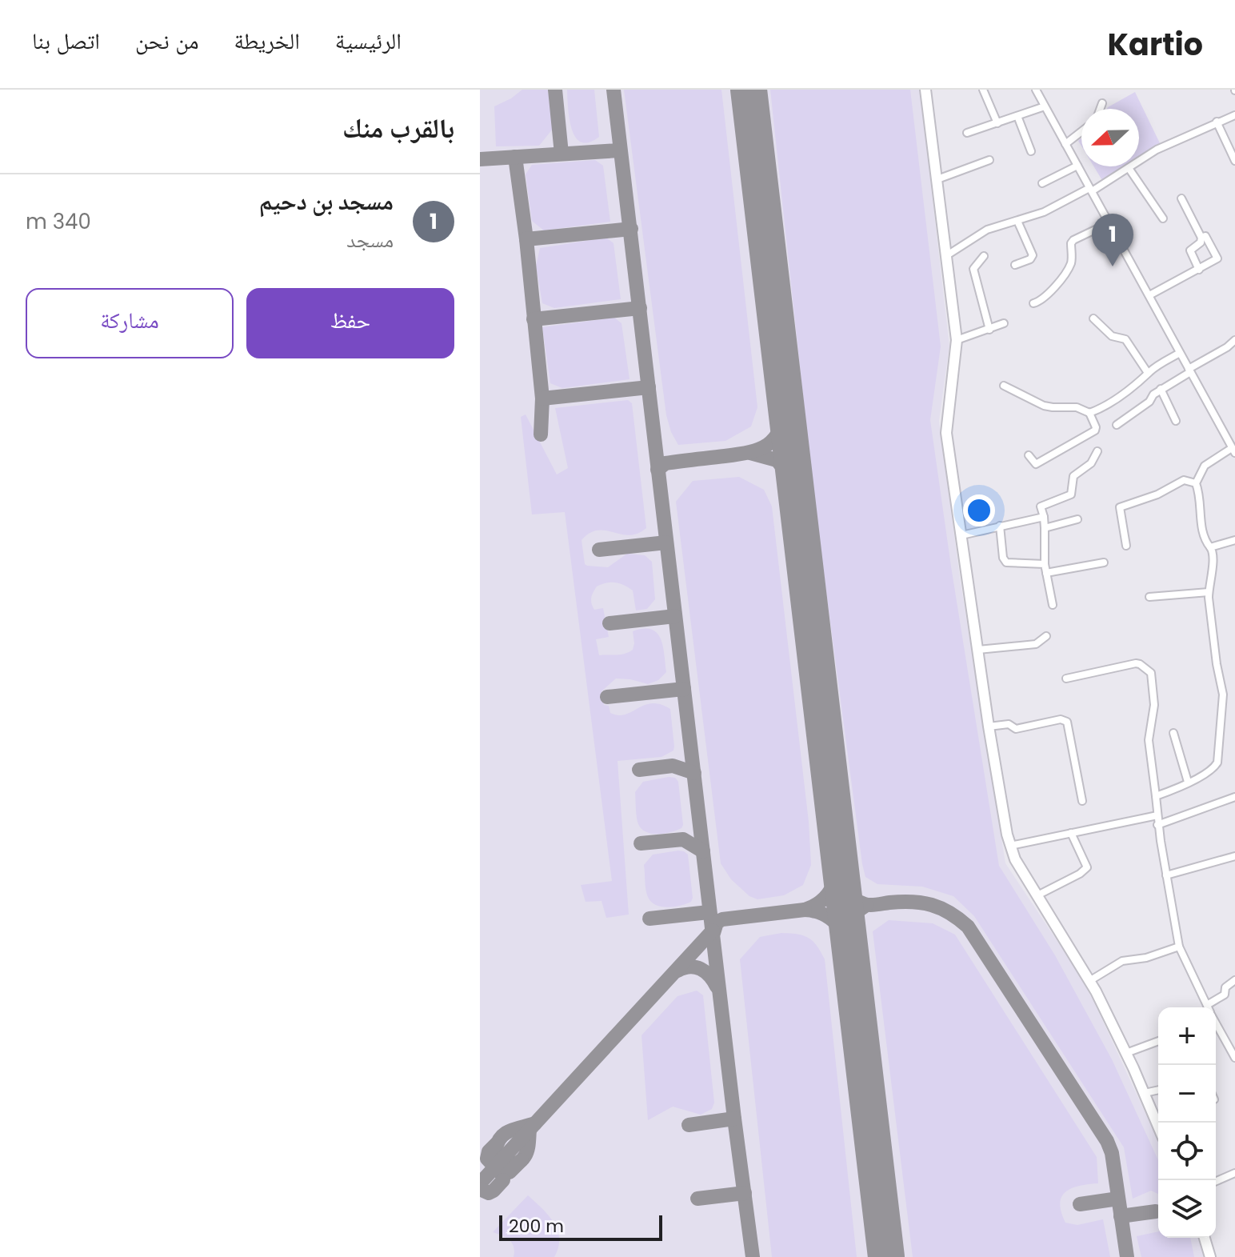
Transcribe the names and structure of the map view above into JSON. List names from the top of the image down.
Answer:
{
  "scale_bar": "200 m",
  "north": "left",
  "page": {
    "header": "Kartio",
    "nav": [
      "الرئيسية",
      "الخريطة",
      "من نحن",
      "اتصل بنا"
    ],
    "heading": "بالقرب منك",
    "list": [
      {
        "mark": "1",
        "name": "مسجد بن دحيم",
        "note": "مسجد",
        "value": "340 m"
      }
    ],
    "pins": "1",
    "buttons": ["حفظ", "مشاركة"],
    "map_buttons": ["+", "−"],
    "scale": "200 m"
  }
}
